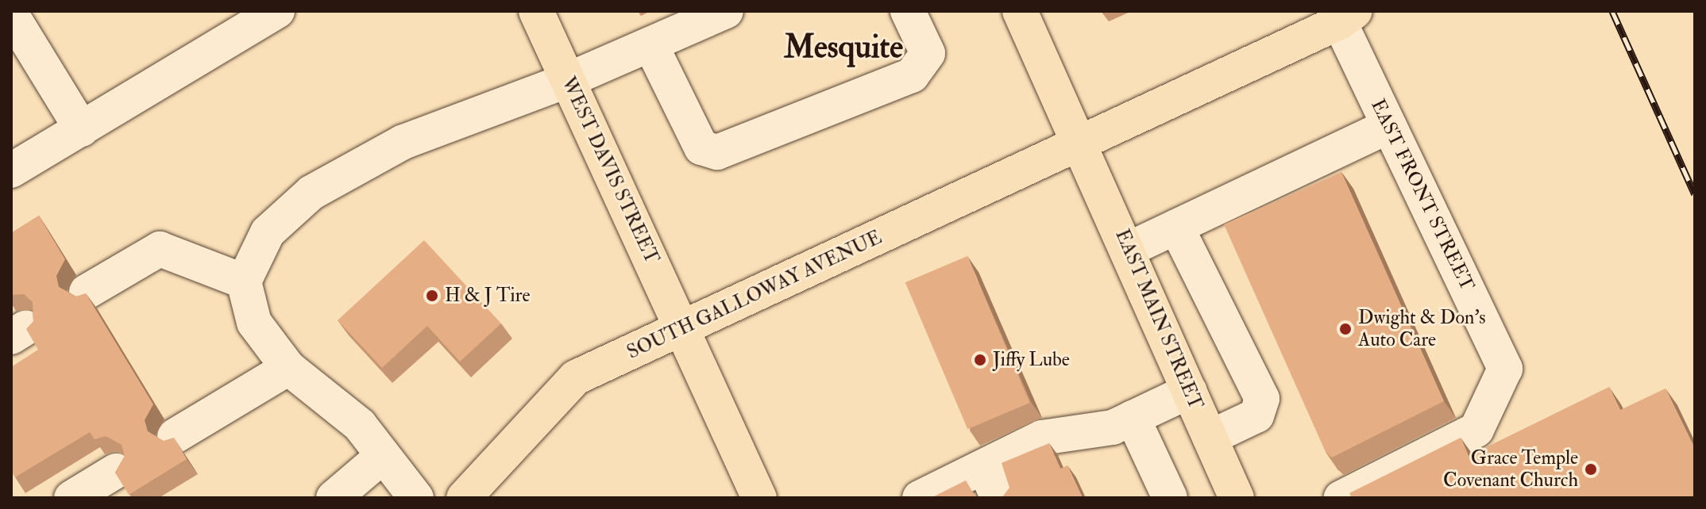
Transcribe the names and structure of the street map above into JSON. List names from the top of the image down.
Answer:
{
  "streets": {
    "main road": ["WEST DAVIS STREET", "SOUTH GALLOWAY AVENUE", "EAST MAIN STREET"],
    "street": ["EAST FRONT STREET"]
  },
  "crossings": [
    ["WEST DAVIS STREET", "SOUTH GALLOWAY AVENUE"],
    ["EAST FRONT STREET", "SOUTH GALLOWAY AVENUE"],
    ["SOUTH GALLOWAY AVENUE", "EAST MAIN STREET"]
  ],
  "districts": ["Mesquite"],
  "places": [
    "H & J Tire",
    "Dwight & Don's Auto Care",
    "Jiffy Lube",
    "Grace Temple Covenant Church"
  ]
}
